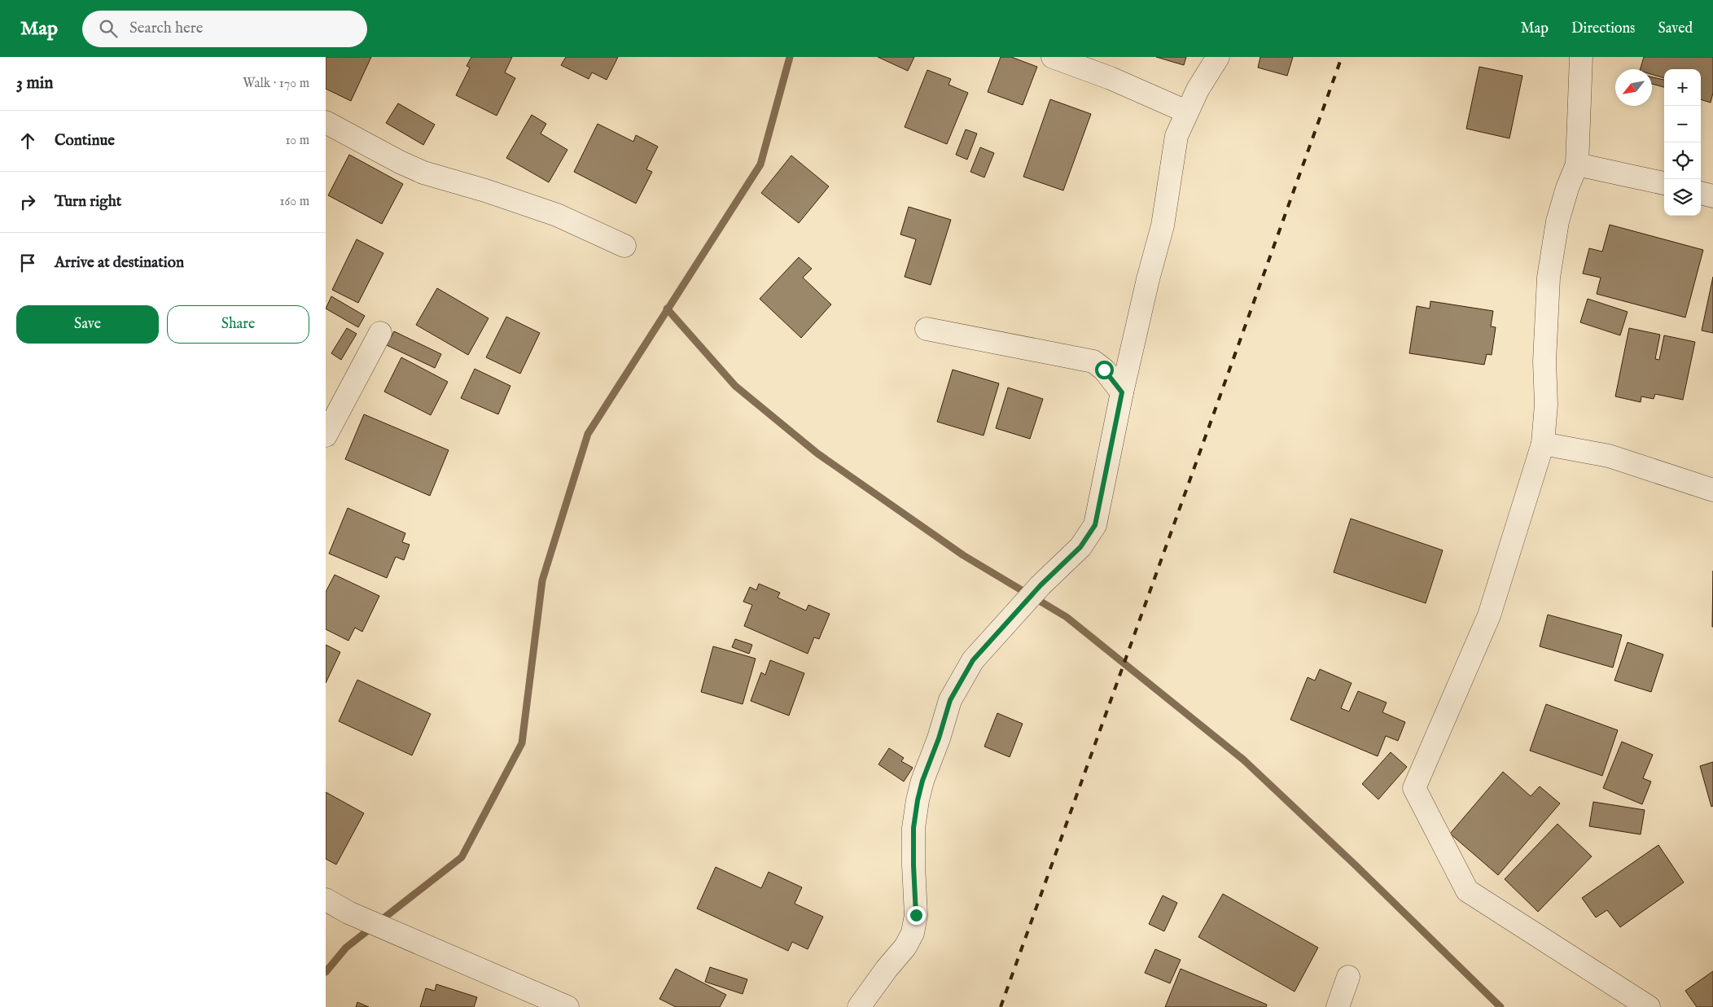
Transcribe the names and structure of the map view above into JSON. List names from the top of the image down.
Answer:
{
  "north": "bottom left",
  "page": {
    "header": "Map",
    "search": "Search here",
    "nav": ["Map", "Directions", "Saved"],
    "heading": ["3 min", "Walk · 170 m"],
    "map_buttons": ["+", "−"],
    "list": [
      ["Continue", "10 m"],
      ["Turn right", "160 m"],
      "Arrive at destination"
    ],
    "buttons": ["Save", "Share"]
  }
}
